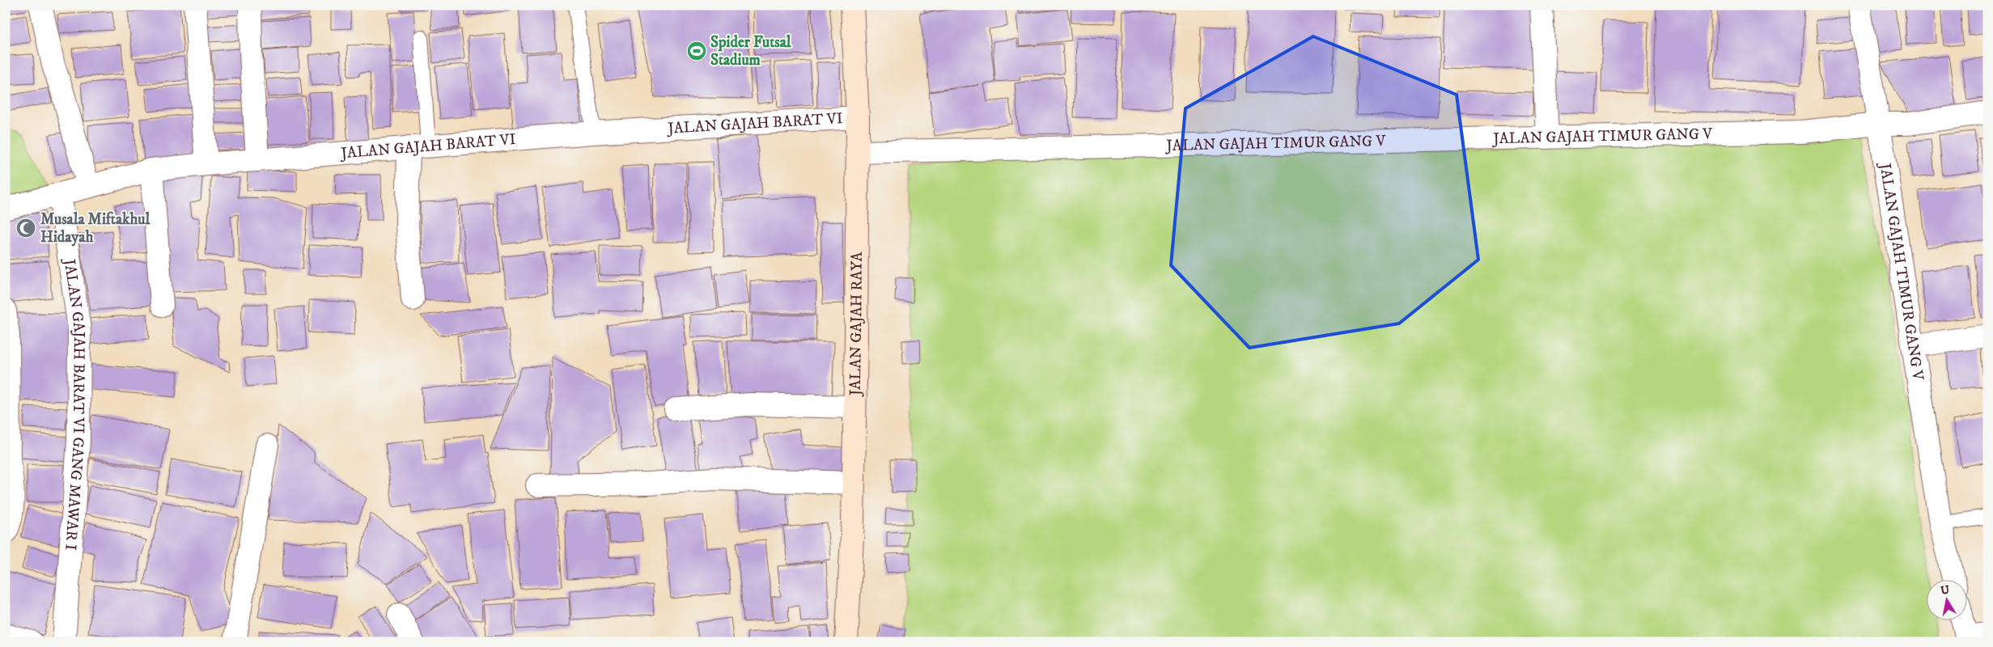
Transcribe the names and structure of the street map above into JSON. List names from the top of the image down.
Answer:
{
  "streets": {
    "main road": ["JALAN GAJAH RAYA"],
    "street": ["JALAN GAJAH BARAT VI", "JALAN GAJAH TIMUR GANG V", "JALAN GAJAH BARAT VI GANG MAWAR I"]
  },
  "crossings": [
    ["JALAN GAJAH BARAT VI", "JALAN GAJAH RAYA"],
    ["JALAN GAJAH BARAT VI", "JALAN GAJAH BARAT VI GANG MAWAR I"],
    ["JALAN GAJAH TIMUR GANG V", "JALAN GAJAH RAYA"]
  ],
  "places": {
    "sports": ["Spider Futsal Stadium"],
    "mosque": ["Musala Miftakhul Hidayah"]
  },
  "north": "top"
}
